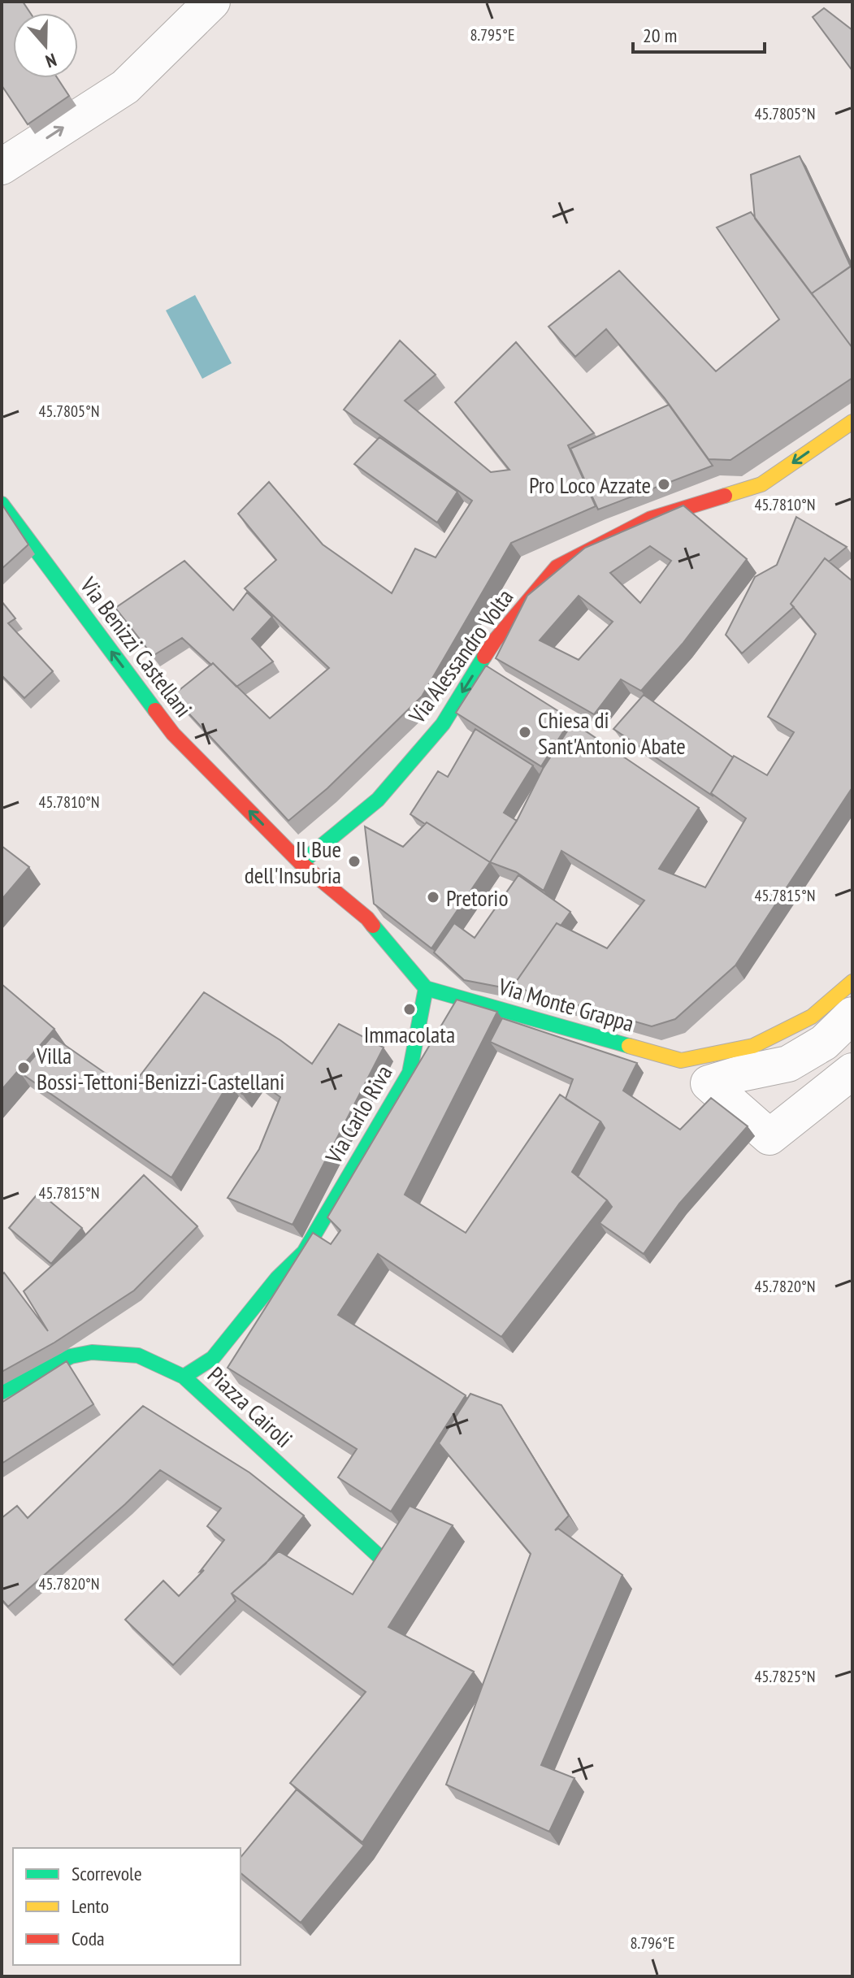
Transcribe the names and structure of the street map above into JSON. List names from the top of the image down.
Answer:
{
  "streets": {
    "street": [
      "Via Benizzi Castellani",
      "Via Alessandro Volta",
      "Via Monte Grappa",
      "Via Carlo Riva",
      "Piazza Cairoli"
    ]
  },
  "crossings": [
    ["Via Benizzi Castellani", "Via Alessandro Volta"],
    ["Via Monte Grappa", "Via Carlo Riva"],
    ["Via Carlo Riva", "Piazza Cairoli"]
  ],
  "one_way": ["Via Benizzi Castellani", "Via Alessandro Volta"],
  "places": [
    "Pro Loco Azzate",
    "Chiesa di Sant'Antonio Abate",
    "Il Bue dell'Insubria",
    "Pretorio",
    "Immacolata",
    "Villa Bossi-Tettoni-Benizzi-Castellani"
  ],
  "legend": ["Scorrevole", "Lento", "Coda"],
  "scale_bar": "20 m",
  "north": "bottom",
  "coordinates": [
    "8.795°E",
    "45.7805°N",
    "45.7810°N",
    "45.7815°N",
    "45.7820°N",
    "45.7825°N",
    "8.796°E"
  ]
}
